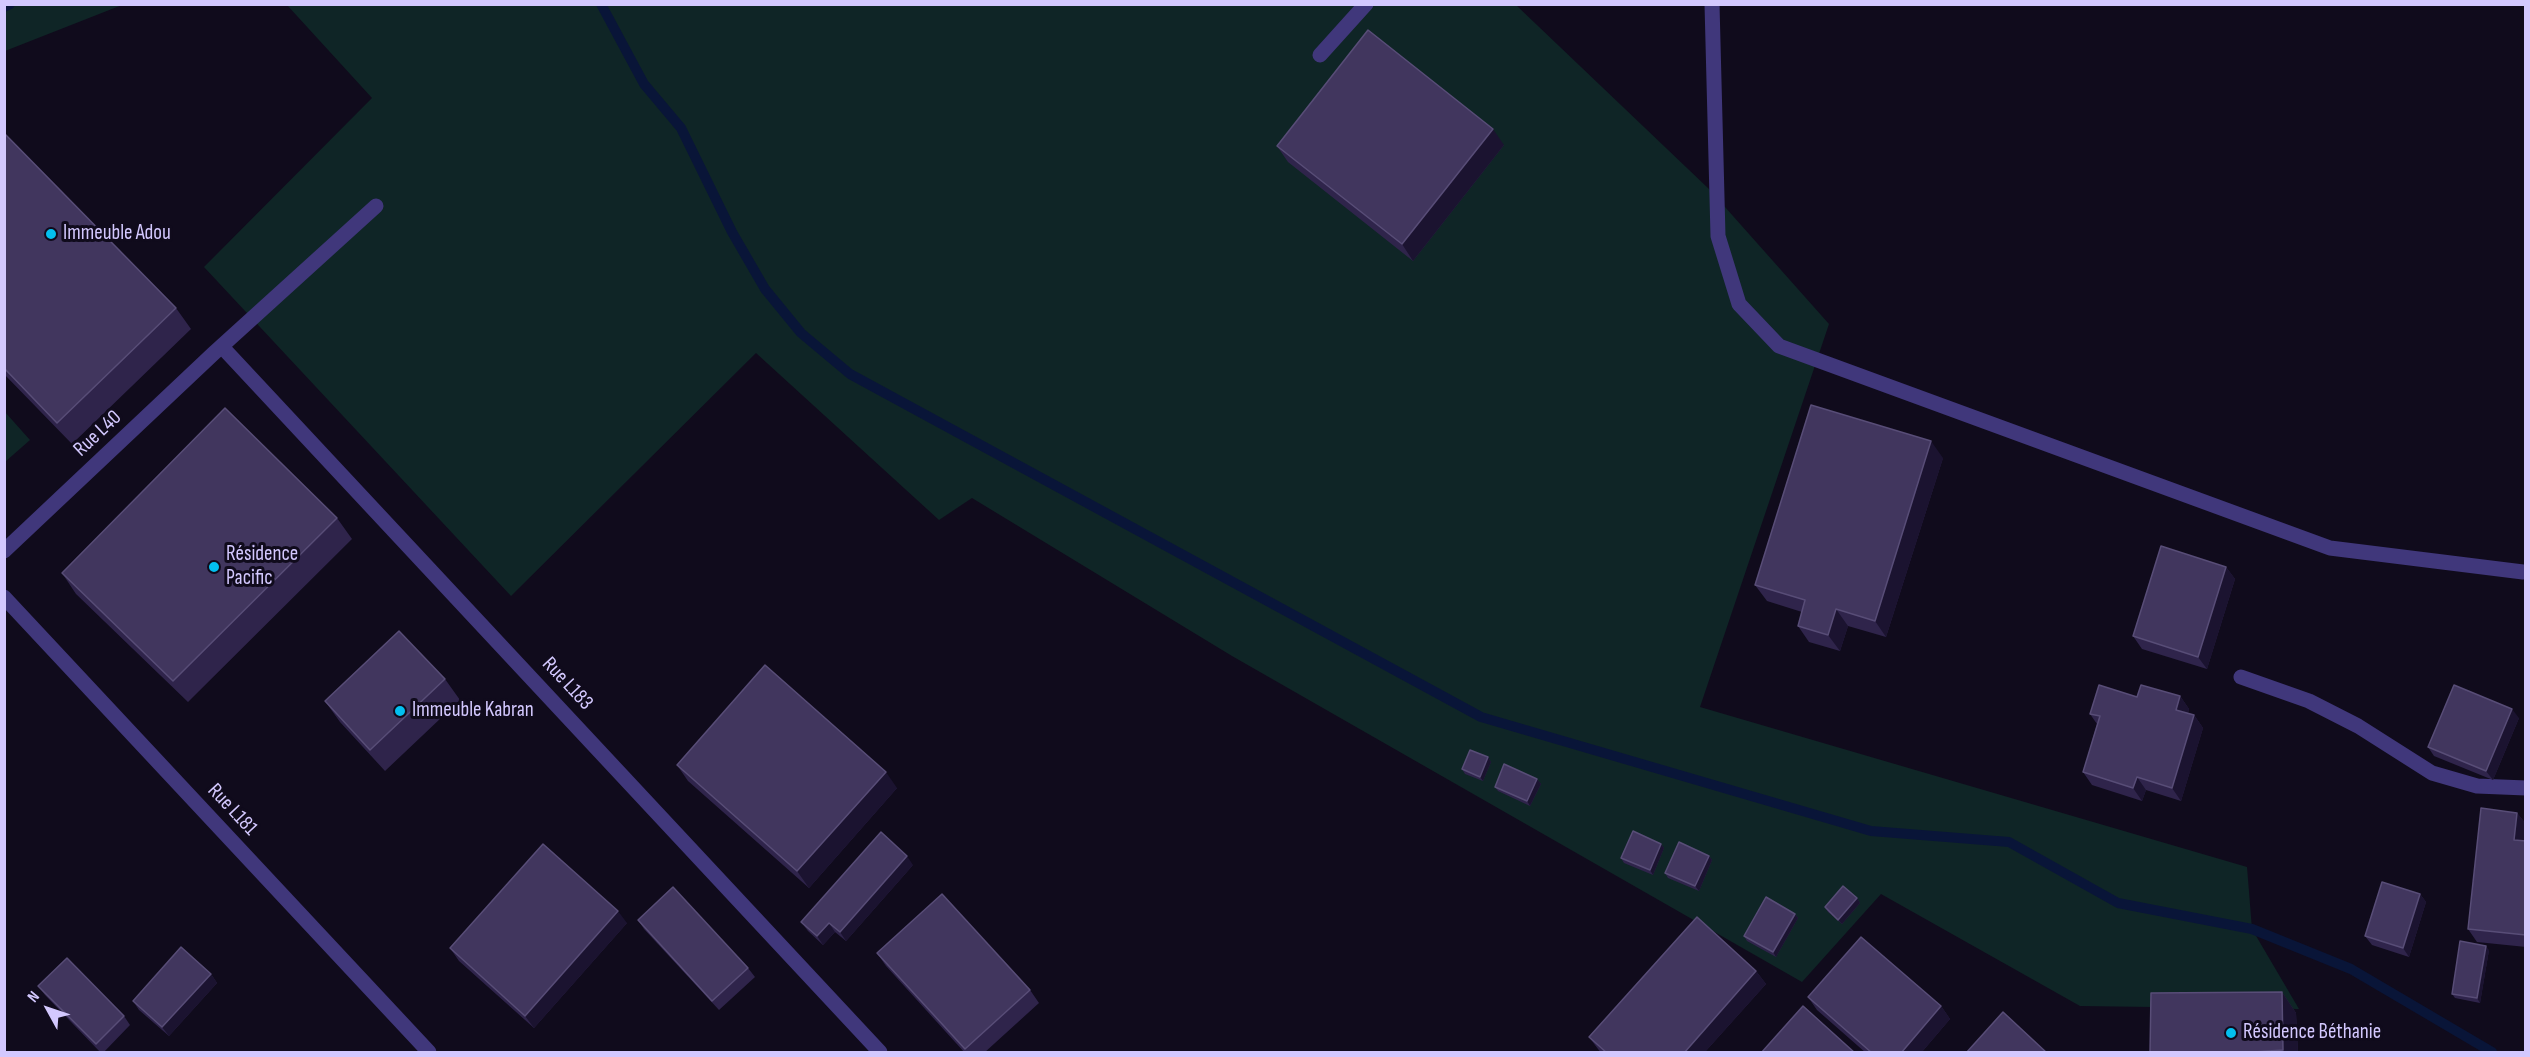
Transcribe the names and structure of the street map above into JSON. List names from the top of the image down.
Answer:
{
  "streets": {
    "street": ["Rue L40", "Rue L183", "Rue L181"]
  },
  "crossings": [
    ["Rue L40", "Rue L183"]
  ],
  "places": [
    "Immeuble Adou",
    "Résidence Pacific",
    "Immeuble Kabran",
    "Résidence Béthanie"
  ],
  "north": "top left"
}
